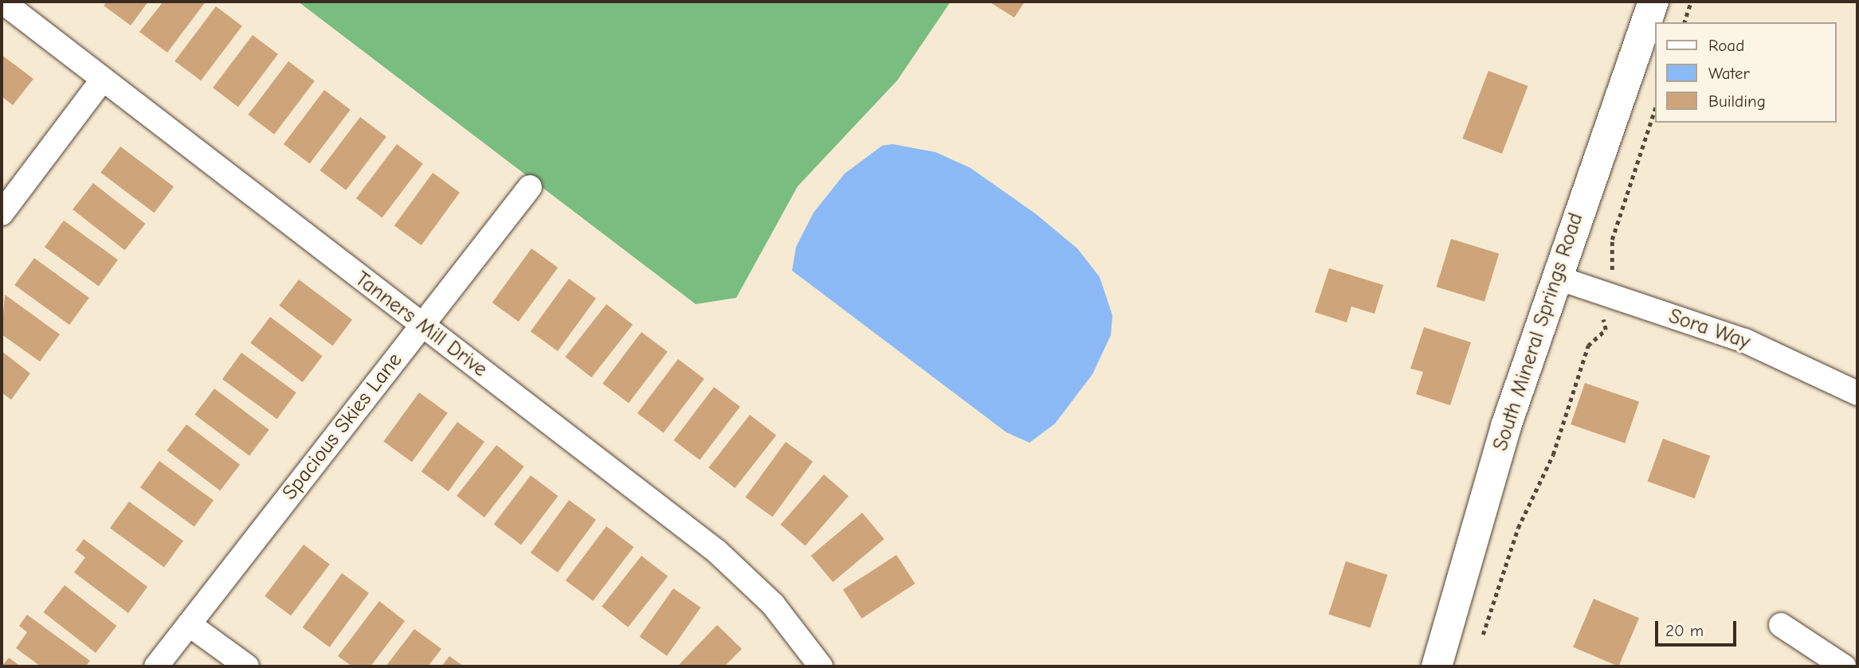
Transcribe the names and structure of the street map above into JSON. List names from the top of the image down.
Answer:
{
  "streets": {
    "street": [
      "Tanners Mill Drive",
      "Sora Way",
      "South Mineral Springs Road",
      "Spacious Skies Lane"
    ]
  },
  "crossings": [
    ["Tanners Mill Drive", "Spacious Skies Lane"],
    ["Sora Way", "South Mineral Springs Road"]
  ],
  "legend": ["Road", "Water", "Building"],
  "scale_bar": "20 m"
}
